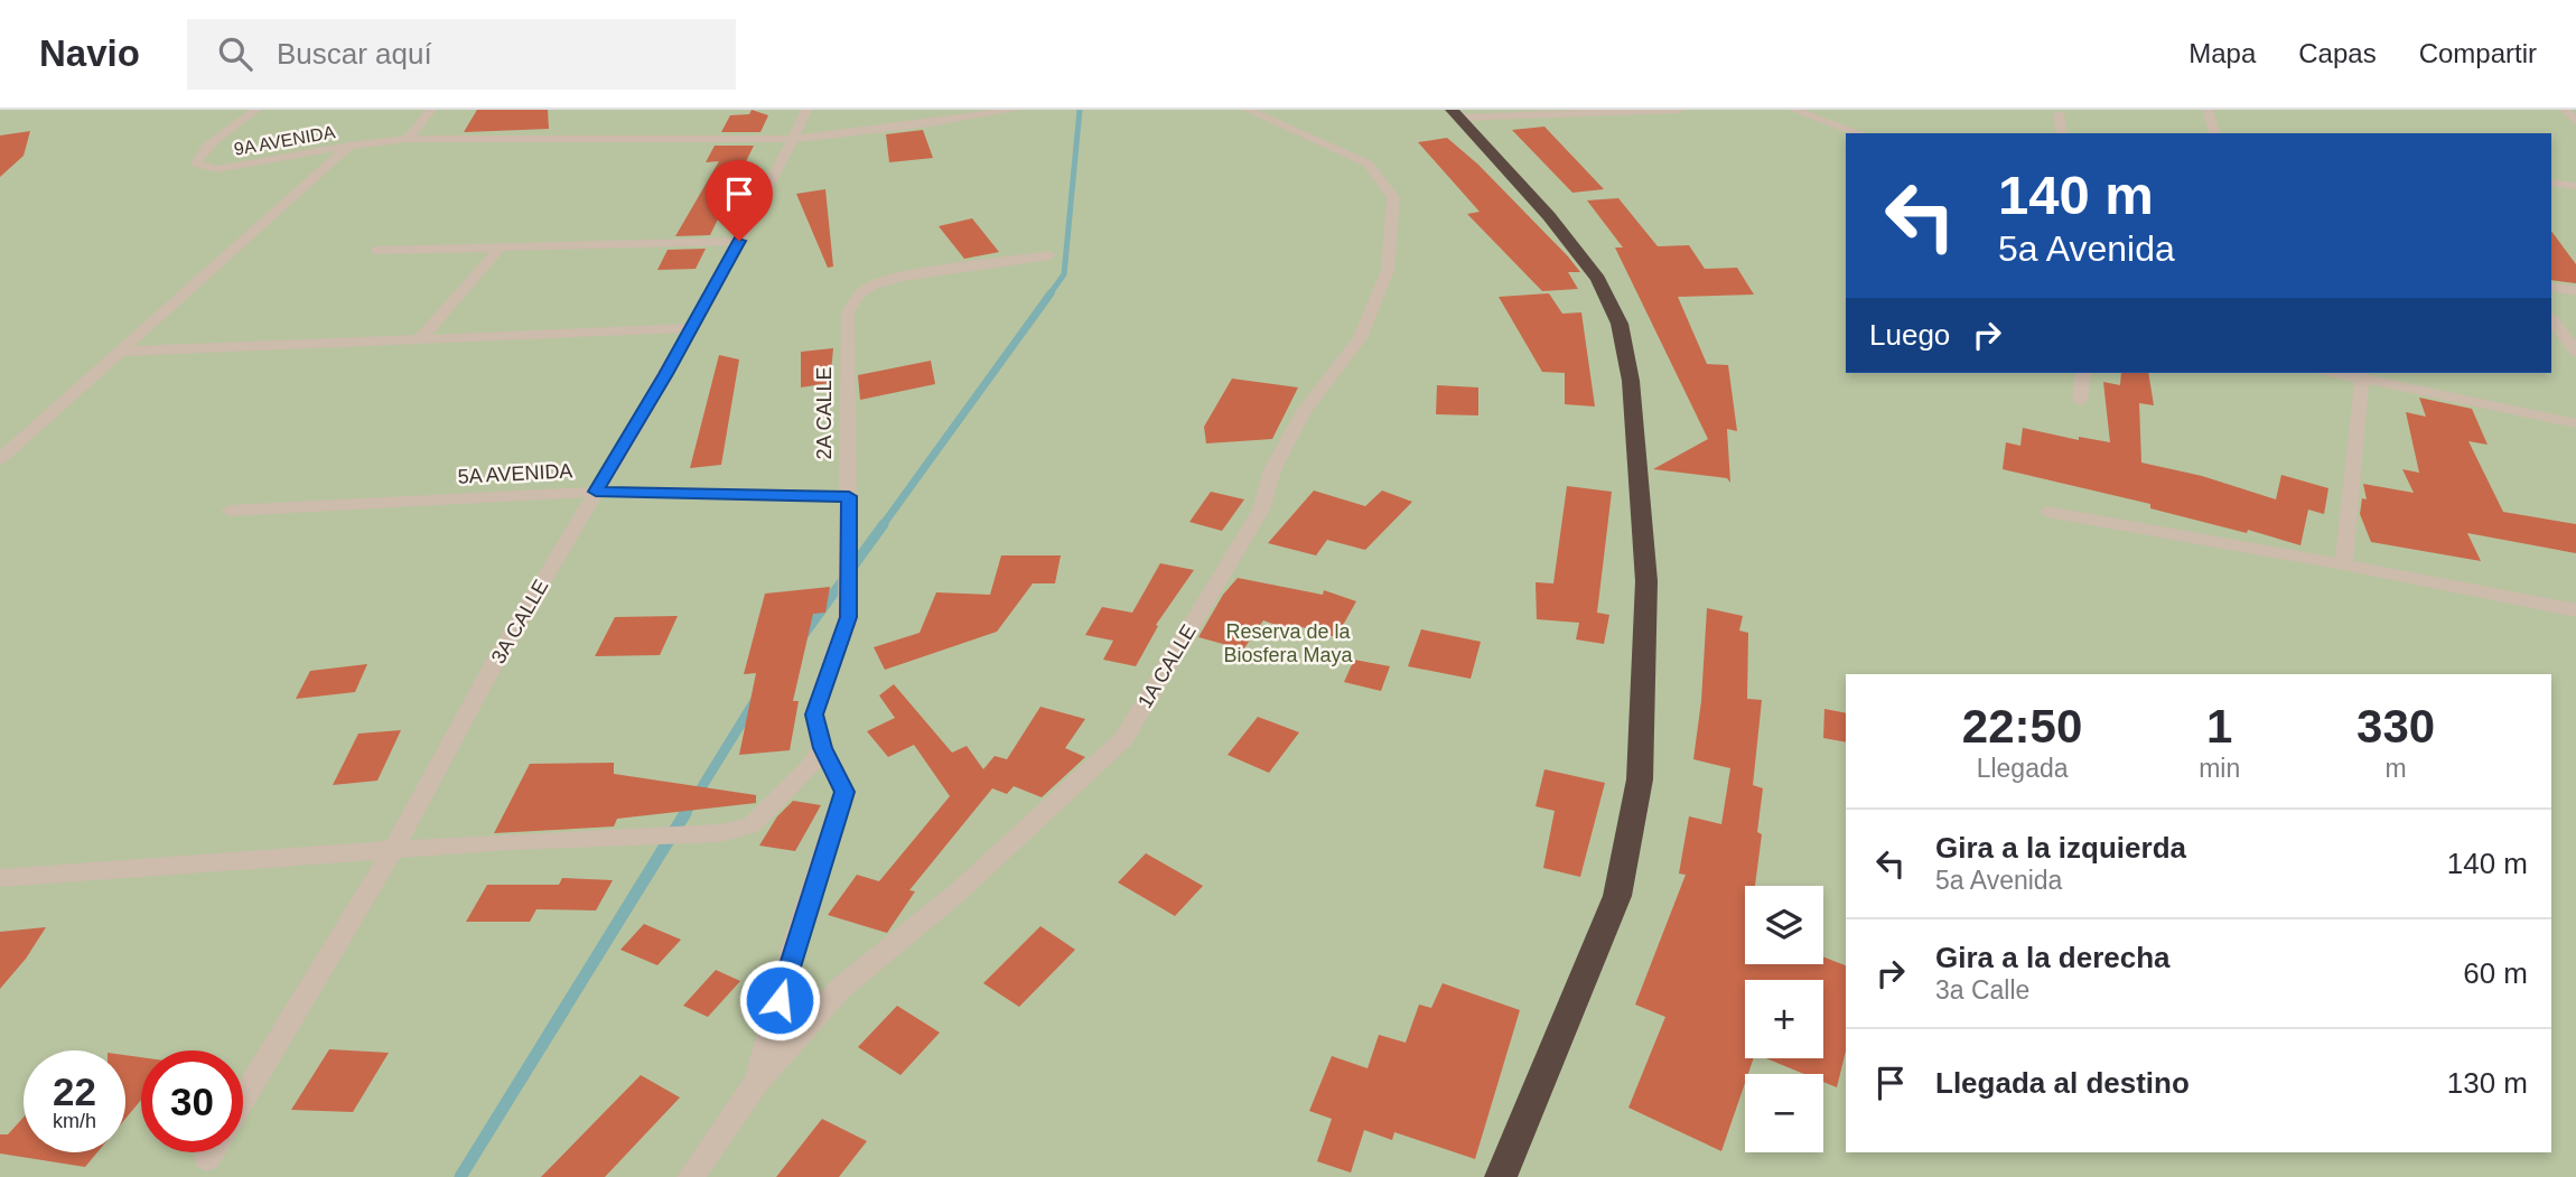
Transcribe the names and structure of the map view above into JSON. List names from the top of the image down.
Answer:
{
  "streets": {
    "street": [
      "9A AVENIDA",
      "2A CALLE",
      "5A AVENIDA",
      "3A CALLE",
      "1A CALLE"
    ]
  },
  "crossings": [
    ["9A AVENIDA", "3A CALLE"],
    ["2A CALLE", "5A AVENIDA"],
    ["2A CALLE", "1A CALLE"],
    ["5A AVENIDA", "3A CALLE"]
  ],
  "parks": ["Reserva de la Biosfera Maya"],
  "page": {
    "header": "Navio",
    "search": "Buscar aquí",
    "nav": ["Mapa", "Capas", "Compartir"],
    "turn": ["140 m", "5a Avenida"],
    "then": "Luego",
    "eta": [
      "22:50",
      "Llegada",
      "1",
      "min",
      "330",
      "m"
    ],
    "list": [
      {
        "name": "Gira a la izquierda",
        "note": "5a Avenida",
        "value": "140 m"
      },
      {
        "name": "Gira a la derecha",
        "note": "3a Calle",
        "value": "60 m"
      },
      {
        "name": "Llegada al destino",
        "value": "130 m"
      }
    ],
    "map_buttons": ["+", "−"],
    "speed": "22 km/h",
    "limit": "30"
  }
}
